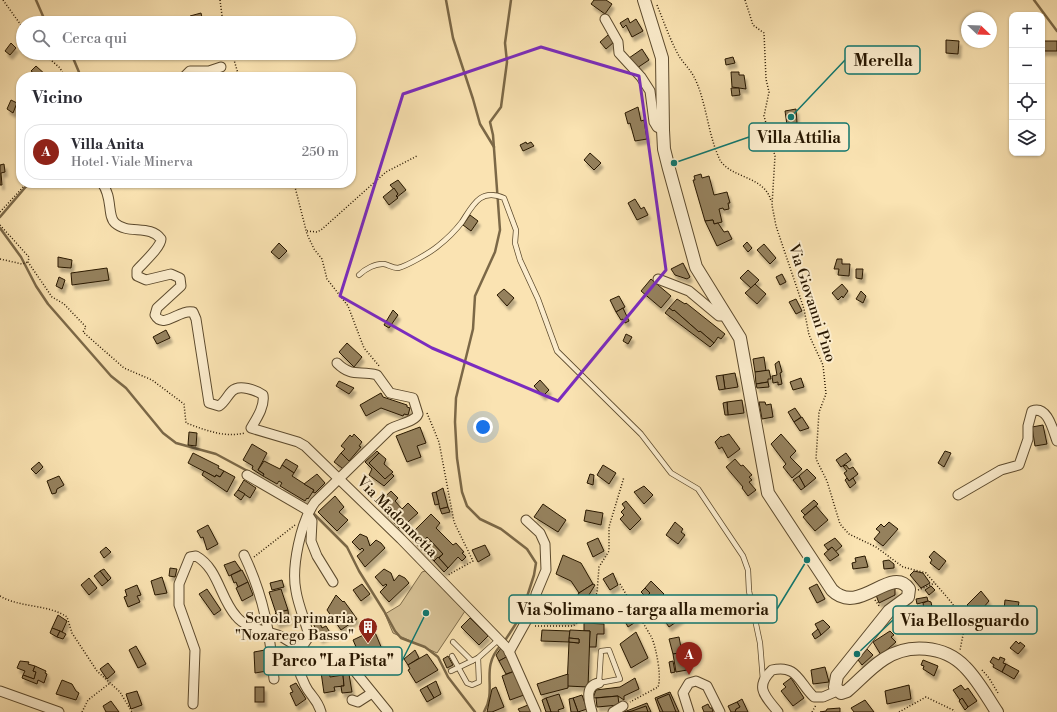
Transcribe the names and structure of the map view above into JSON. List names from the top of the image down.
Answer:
{
  "streets": {
    "street": ["Via Madonnetta"],
    "path": ["Via Giovanni Pino"]
  },
  "places": {
    "other": [
      "Merella",
      "Villa Attilia",
      "Via Solimano - targa alla memoria",
      "Parco \"La Pista\"",
      "Via Bellosguardo"
    ],
    "building": ["Scuola primaria \"Nozarego Basso\""]
  },
  "north": "bottom right",
  "page": {
    "map_buttons": ["+", "−"],
    "search": "Cerca qui",
    "heading": "Vicino",
    "list": [
      {
        "mark": "A",
        "name": "Villa Anita",
        "note": "Hotel · Viale Minerva",
        "value": "250 m"
      }
    ],
    "pins": "A"
  }
}
